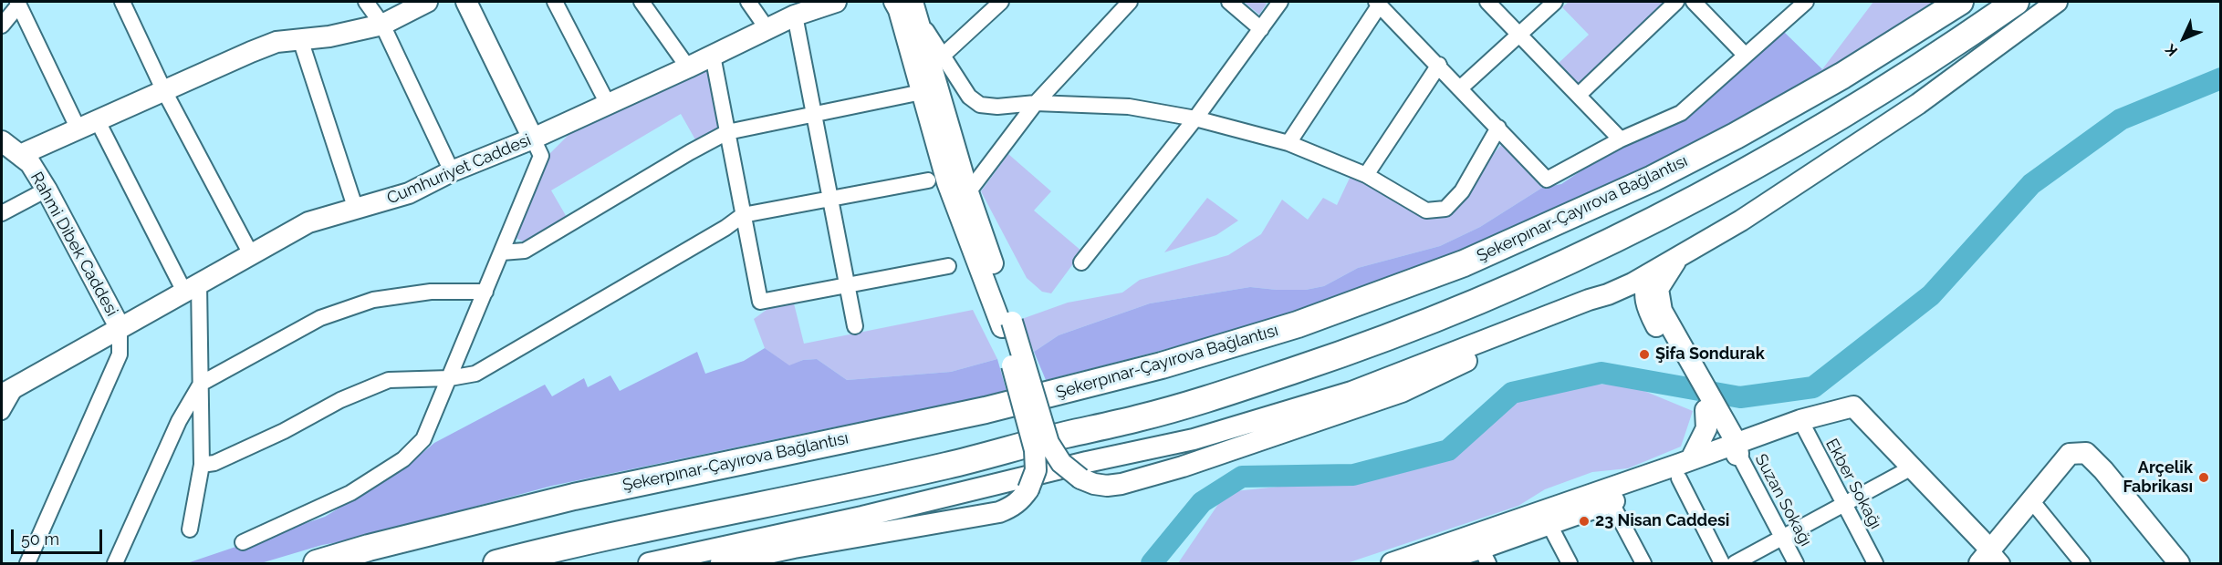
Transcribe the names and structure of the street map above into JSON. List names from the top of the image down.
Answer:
{
  "streets": {
    "highway": ["Şekerpınar-Çayırova Bağlantısı"],
    "street": [
      "Cumhuriyet Caddesi",
      "Rahmi Dibek Caddesi",
      "Ekber Sokağı",
      "Suzan Sokağı"
    ]
  },
  "crossings": [
    ["Cumhuriyet Caddesi", "Rahmi Dibek Caddesi"]
  ],
  "places": ["Şifa Sondurak", "Arçelik Fabrikası", "23 Nisan Caddesi"],
  "scale_bar": "50 m",
  "north": "bottom left"
}
